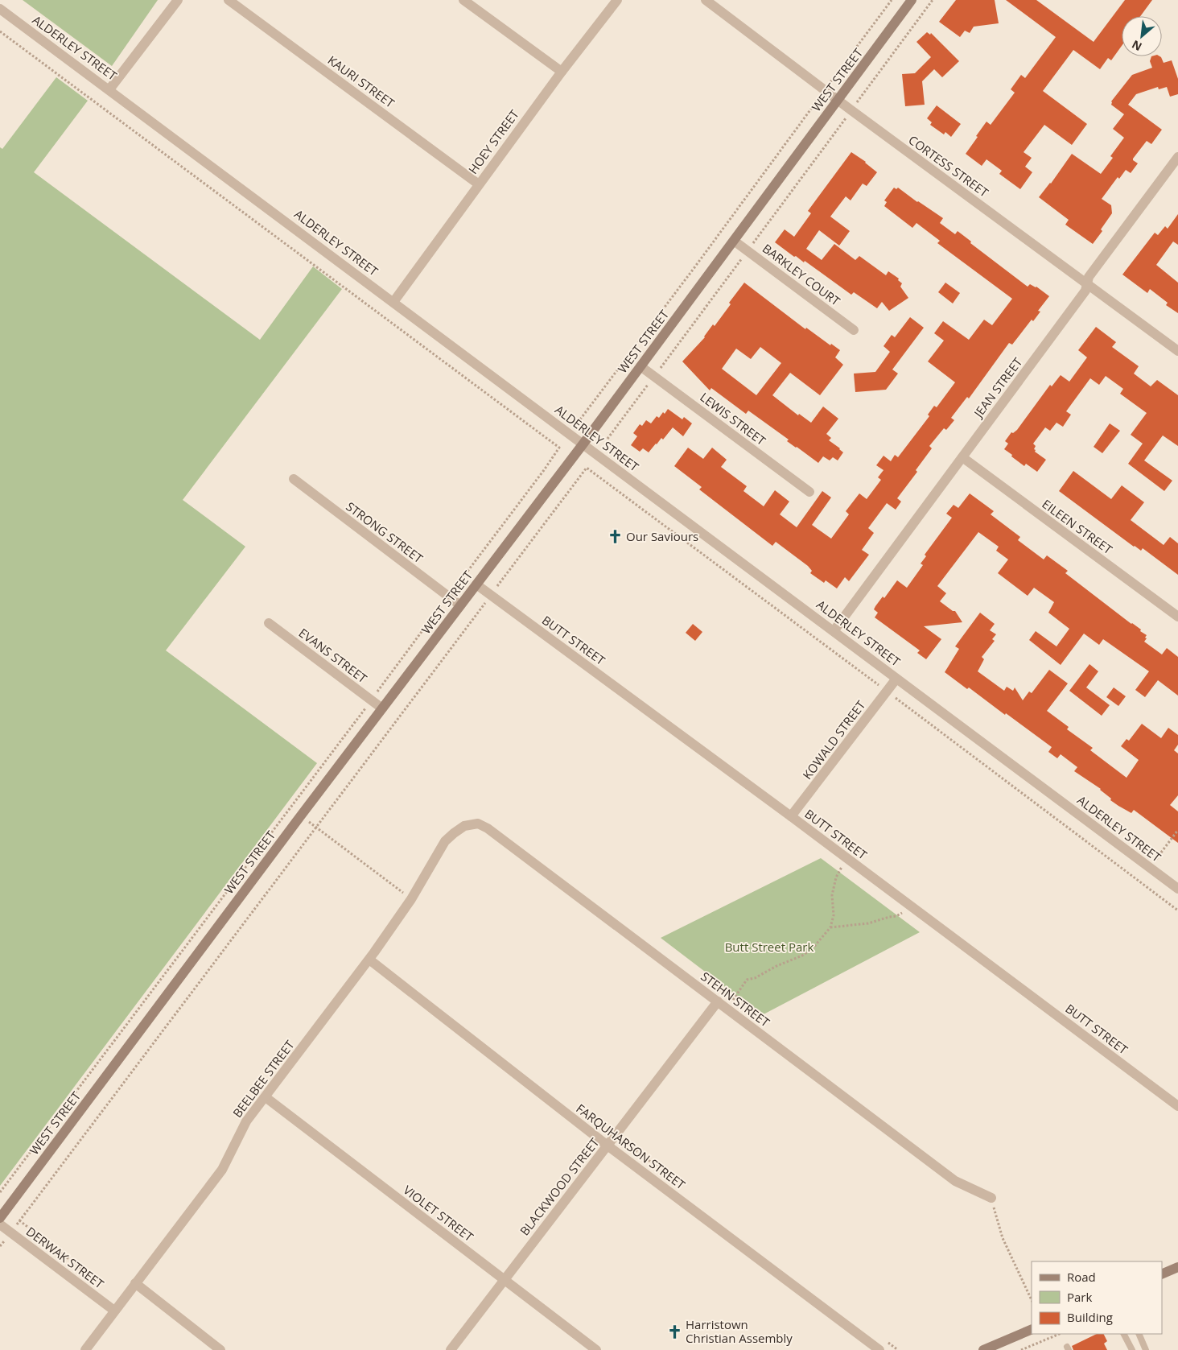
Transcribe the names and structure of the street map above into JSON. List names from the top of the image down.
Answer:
{
  "streets": {
    "main road": ["WEST STREET"],
    "street": [
      "ALDERLEY STREET",
      "KAURI STREET",
      "HOEY STREET",
      "CORTESS STREET",
      "BARKLEY COURT",
      "JEAN STREET",
      "LEWIS STREET",
      "EILEEN STREET",
      "STRONG STREET",
      "BUTT STREET",
      "EVANS STREET",
      "KOWALD STREET",
      "STEHN STREET",
      "BEELBEE STREET",
      "FARQUHARSON STREET",
      "BLACKWOOD STREET",
      "VIOLET STREET",
      "DERWAK STREET"
    ]
  },
  "crossings": [
    ["ALDERLEY STREET", "WEST STREET"],
    ["ALDERLEY STREET", "HOEY STREET"],
    ["ALDERLEY STREET", "JEAN STREET"],
    ["ALDERLEY STREET", "KOWALD STREET"],
    ["WEST STREET", "CORTESS STREET"],
    ["WEST STREET", "BARKLEY COURT"],
    ["WEST STREET", "LEWIS STREET"],
    ["WEST STREET", "STRONG STREET"],
    ["WEST STREET", "BUTT STREET"],
    ["WEST STREET", "EVANS STREET"],
    ["KAURI STREET", "HOEY STREET"],
    ["CORTESS STREET", "JEAN STREET"],
    ["JEAN STREET", "EILEEN STREET"],
    ["BUTT STREET", "KOWALD STREET"],
    ["STEHN STREET", "BEELBEE STREET"],
    ["STEHN STREET", "BLACKWOOD STREET"],
    ["BEELBEE STREET", "FARQUHARSON STREET"],
    ["BEELBEE STREET", "VIOLET STREET"],
    ["BEELBEE STREET", "DERWAK STREET"],
    ["FARQUHARSON STREET", "BLACKWOOD STREET"],
    ["BLACKWOOD STREET", "VIOLET STREET"]
  ],
  "parks": ["Butt Street Park"],
  "places": {
    "church": ["Our Saviours", "Harristown Christian Assembly"]
  },
  "legend": ["Road", "Park", "Building"],
  "north": "bottom left"
}
